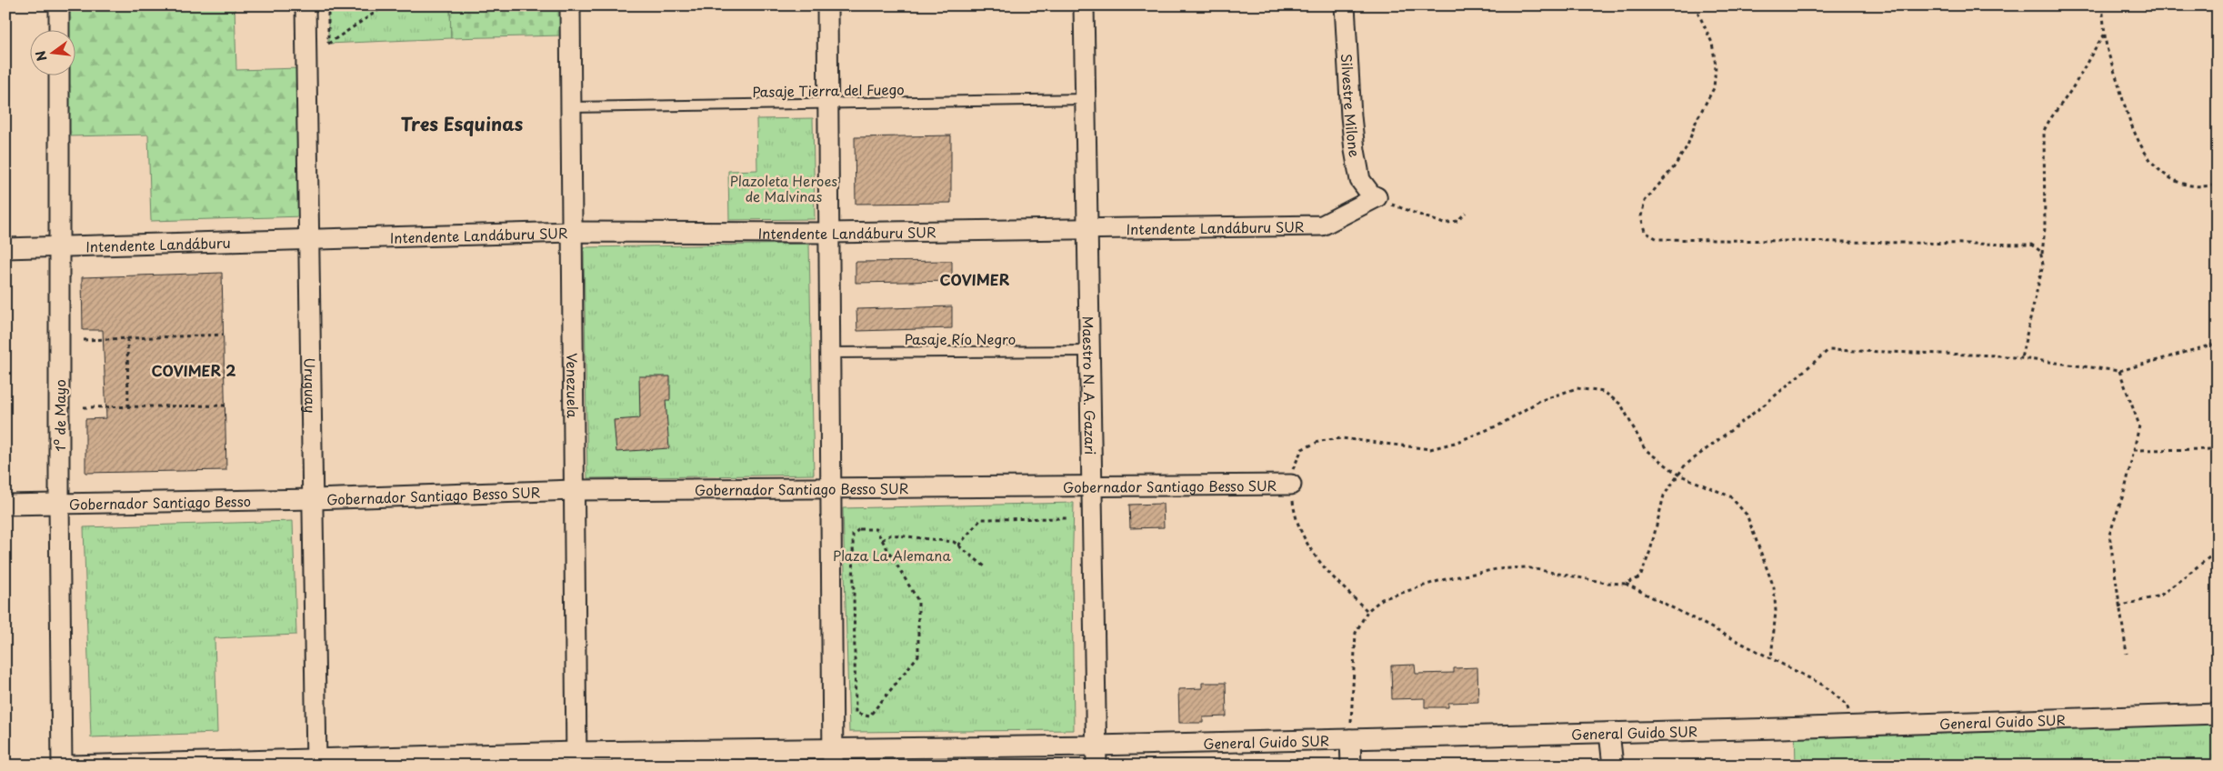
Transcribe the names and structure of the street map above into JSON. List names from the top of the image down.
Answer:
{
  "streets": {
    "street": [
      "Silvestre Milone",
      "Intendente Landáburu SUR",
      "Intendente Landáburu",
      "Uruguay",
      "Venezuela",
      "Maestro N. A. Gazari",
      "1º de Mayo",
      "Gobernador Santiago Besso SUR",
      "Gobernador Santiago Besso",
      "General Guido SUR"
    ],
    "lane": ["Pasaje Tierra del Fuego", "Pasaje Río Negro"]
  },
  "crossings": [
    ["Pasaje Tierra del Fuego", "Venezuela"],
    ["Pasaje Tierra del Fuego", "Maestro N. A. Gazari"],
    ["Silvestre Milone", "Intendente Landáburu SUR"],
    ["Intendente Landáburu SUR", "Intendente Landáburu"],
    ["Intendente Landáburu SUR", "Uruguay"],
    ["Intendente Landáburu SUR", "Venezuela"],
    ["Intendente Landáburu SUR", "Maestro N. A. Gazari"],
    ["Intendente Landáburu", "Uruguay"],
    ["Intendente Landáburu", "1º de Mayo"],
    ["Pasaje Río Negro", "Maestro N. A. Gazari"],
    ["Uruguay", "Gobernador Santiago Besso SUR"],
    ["Uruguay", "Gobernador Santiago Besso"],
    ["Uruguay", "General Guido SUR"],
    ["Venezuela", "Gobernador Santiago Besso SUR"],
    ["Venezuela", "General Guido SUR"],
    ["Maestro N. A. Gazari", "Gobernador Santiago Besso SUR"],
    ["Maestro N. A. Gazari", "General Guido SUR"],
    ["1º de Mayo", "Gobernador Santiago Besso"],
    ["Gobernador Santiago Besso SUR", "Gobernador Santiago Besso"]
  ],
  "districts": ["Tres Esquinas", "COVIMER", "COVIMER 2"],
  "parks": ["Plazoleta Heroes de Malvinas", "Plaza La Alemana"],
  "north": "left"
}
